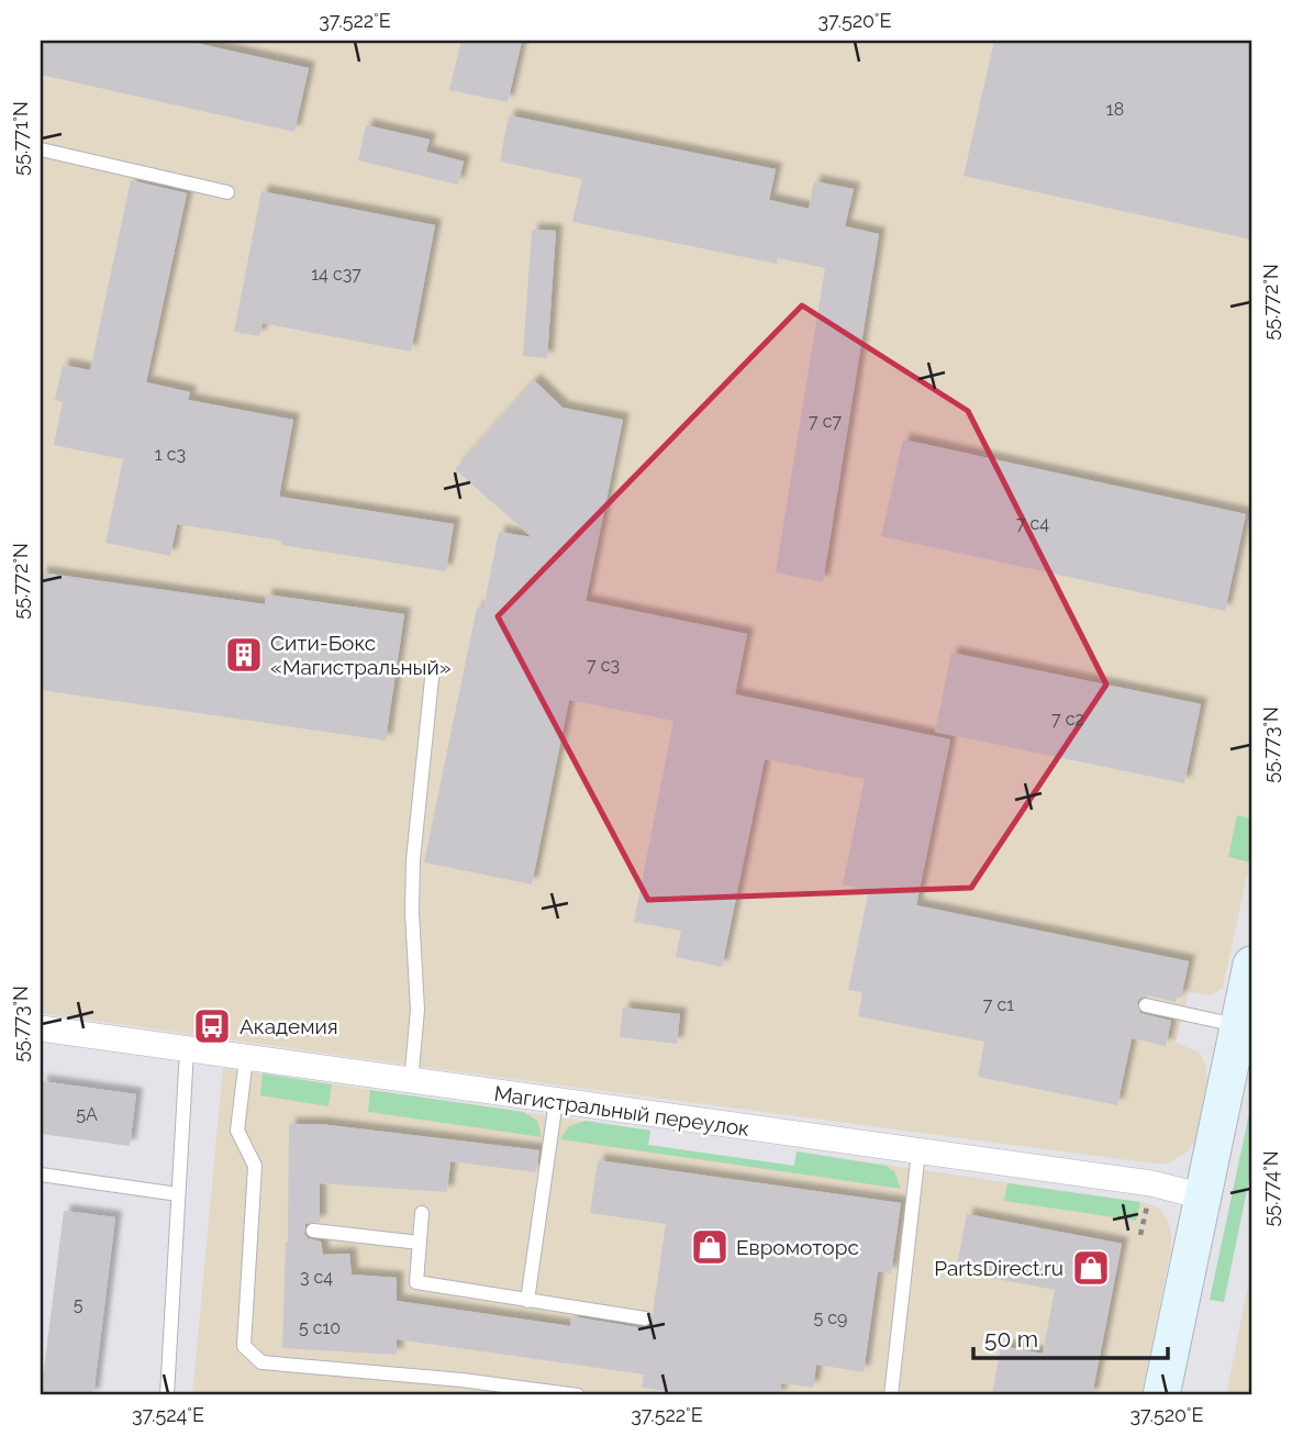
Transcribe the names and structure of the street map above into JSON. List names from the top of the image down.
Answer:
{
  "streets": {
    "street": ["Магистральный переулок"]
  },
  "places": {
    "building": ["Сити-Бокс «Магистральный»"],
    "bus stop": ["Академия"],
    "shop": ["Евромоторс", "PartsDirect.ru"]
  },
  "house_numbers": [
    "18",
    "14 с37",
    "7 с7",
    "1 с3",
    "7 с4",
    "7 с3",
    "7 с2",
    "7 с1",
    "5А",
    "3 с4",
    "5",
    "5 с9",
    "5 с10"
  ],
  "scale_bar": "50 m",
  "coordinates": [
    "37.522°E",
    "37.520°E",
    "55.771°N",
    "55.772°N",
    "55.773°N",
    "55.774°N",
    "37.524°E"
  ]
}
